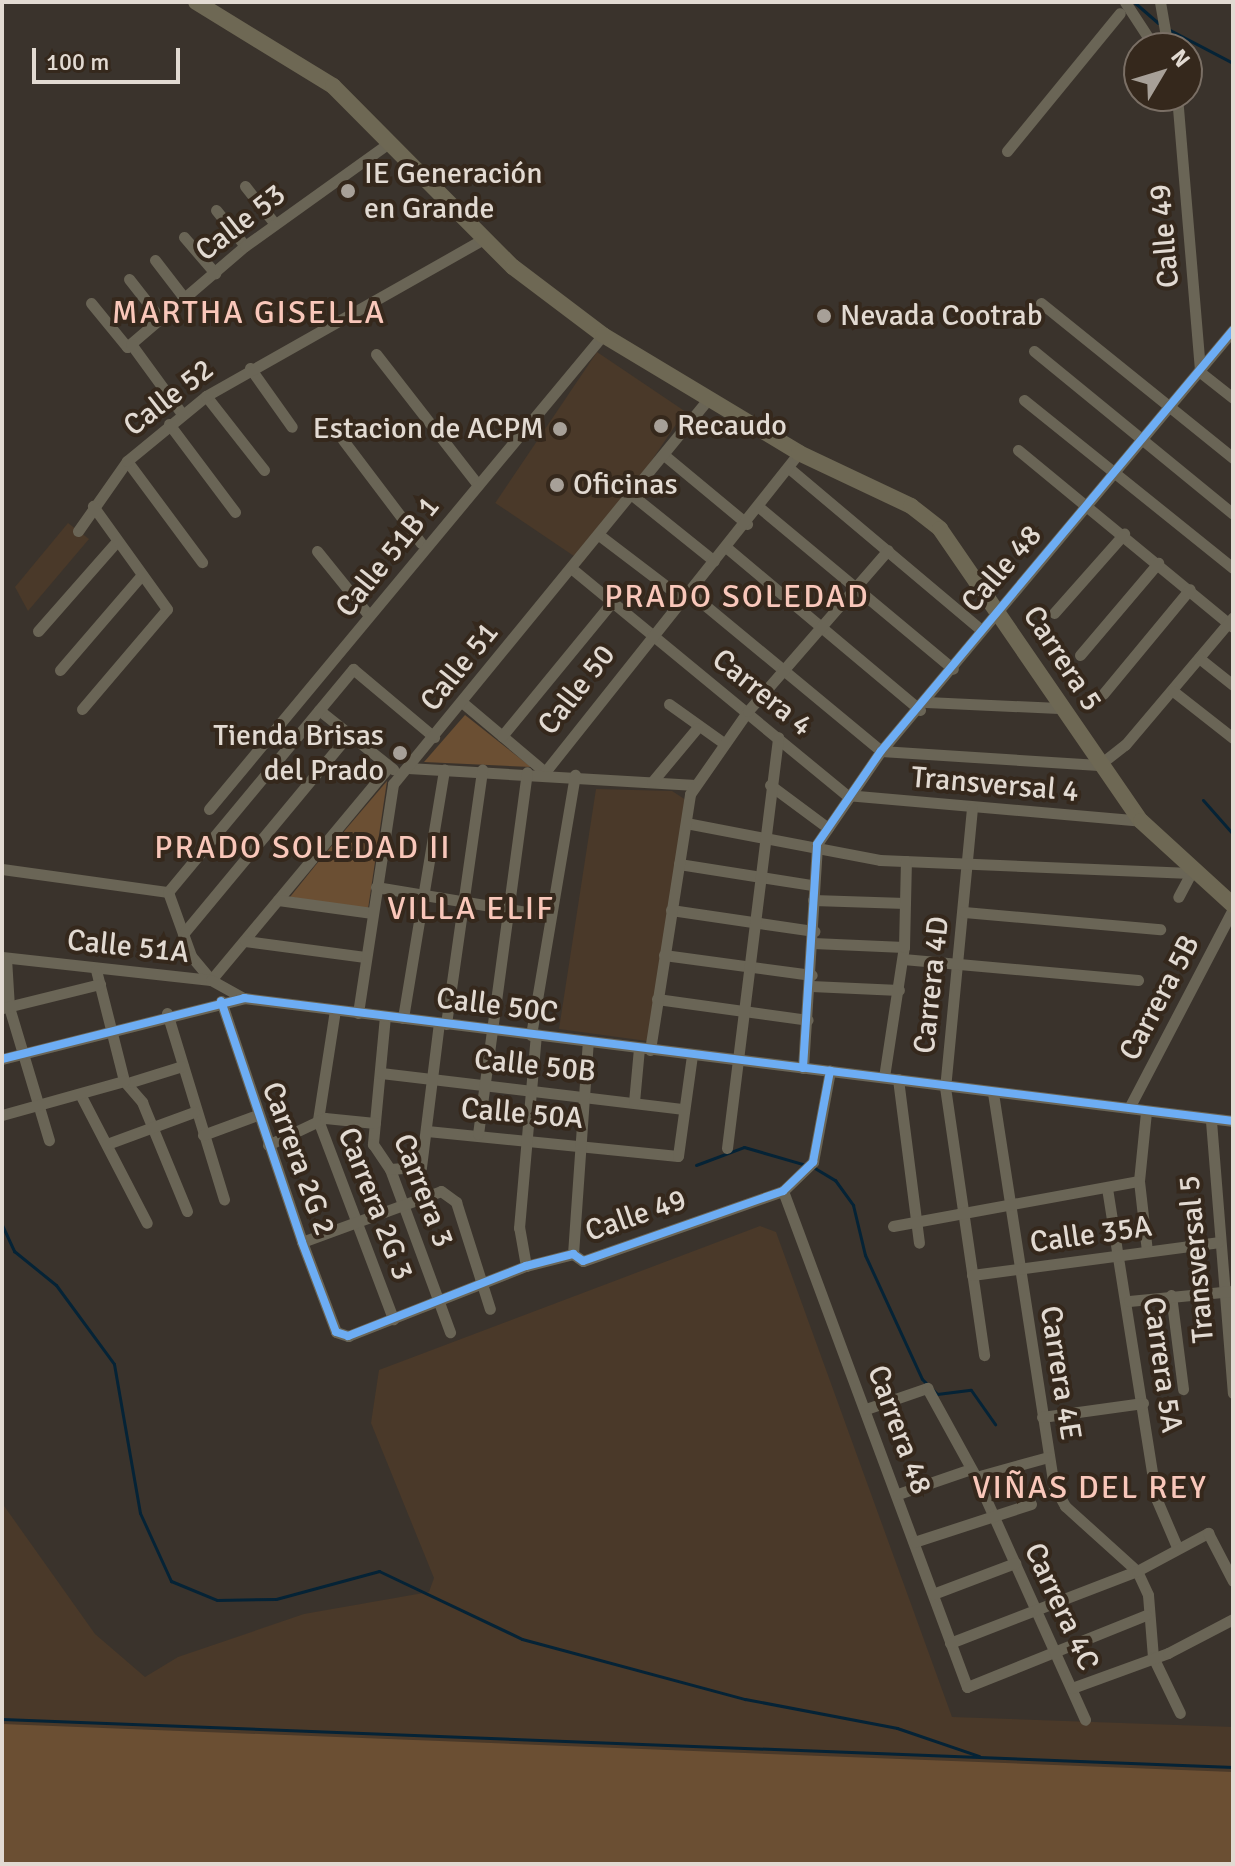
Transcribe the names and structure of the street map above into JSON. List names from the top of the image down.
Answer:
{
  "streets": {
    "main road": ["Carrera 5"],
    "street": [
      "Calle 53",
      "Calle 49",
      "Calle 52",
      "Calle 51B 1",
      "Calle 48",
      "Calle 51",
      "Calle 50",
      "Carrera 4",
      "Transversal 4",
      "Calle 51A",
      "Carrera 4D",
      "Carrera 5B",
      "Calle 50C",
      "Calle 50B",
      "Calle 50A",
      "Carrera 2G 2",
      "Carrera 3",
      "Carrera 2G 3",
      "Calle 35A",
      "Transversal 5",
      "Carrera 5A",
      "Carrera 4E",
      "Carrera 48",
      "Carrera 4C"
    ]
  },
  "crossings": [
    ["Calle 53", "Carrera 5"],
    ["Calle 49", "Calle 48"],
    ["Calle 49", "Calle 50C"],
    ["Calle 49", "Carrera 2G 2"],
    ["Calle 49", "Carrera 3"],
    ["Calle 49", "Carrera 2G 3"],
    ["Calle 49", "Carrera 48"],
    ["Calle 52", "Carrera 5"],
    ["Calle 51B 1", "Carrera 5"],
    ["Calle 48", "Carrera 5"],
    ["Calle 48", "Carrera 4"],
    ["Calle 48", "Transversal 4"],
    ["Carrera 5", "Calle 51"],
    ["Carrera 5", "Calle 50"],
    ["Carrera 5", "Transversal 4"],
    ["Carrera 5", "Carrera 5B"],
    ["Calle 51", "Carrera 4"],
    ["Calle 51", "Calle 50C"],
    ["Calle 50", "Carrera 4"],
    ["Carrera 4", "Transversal 4"],
    ["Transversal 4", "Carrera 4D"],
    ["Calle 51A", "Calle 50C"],
    ["Carrera 4D", "Calle 50C"],
    ["Carrera 4D", "Calle 35A"],
    ["Carrera 5B", "Calle 50C"],
    ["Calle 50C", "Carrera 2G 2"],
    ["Calle 50C", "Carrera 3"],
    ["Calle 50C", "Carrera 2G 3"],
    ["Calle 50C", "Transversal 5"],
    ["Calle 50C", "Carrera 4E"],
    ["Calle 50B", "Calle 50A"],
    ["Calle 50B", "Carrera 3"],
    ["Calle 50A", "Carrera 3"],
    ["Calle 35A", "Transversal 5"],
    ["Calle 35A", "Carrera 5A"],
    ["Calle 35A", "Carrera 4E"],
    ["Carrera 48", "Carrera 4C"]
  ],
  "districts": [
    "MARTHA GISELLA",
    "PRADO SOLEDAD",
    "PRADO SOLEDAD II",
    "VILLA ELIF",
    "VIÑAS DEL REY"
  ],
  "places": [
    "IE Generación en Grande",
    "Nevada Cootrab",
    "Recaudo",
    "Estacion de ACPM",
    "Oficinas",
    "Tienda Brisas del Prado"
  ],
  "scale_bar": "100 m",
  "north": "top right"
}
